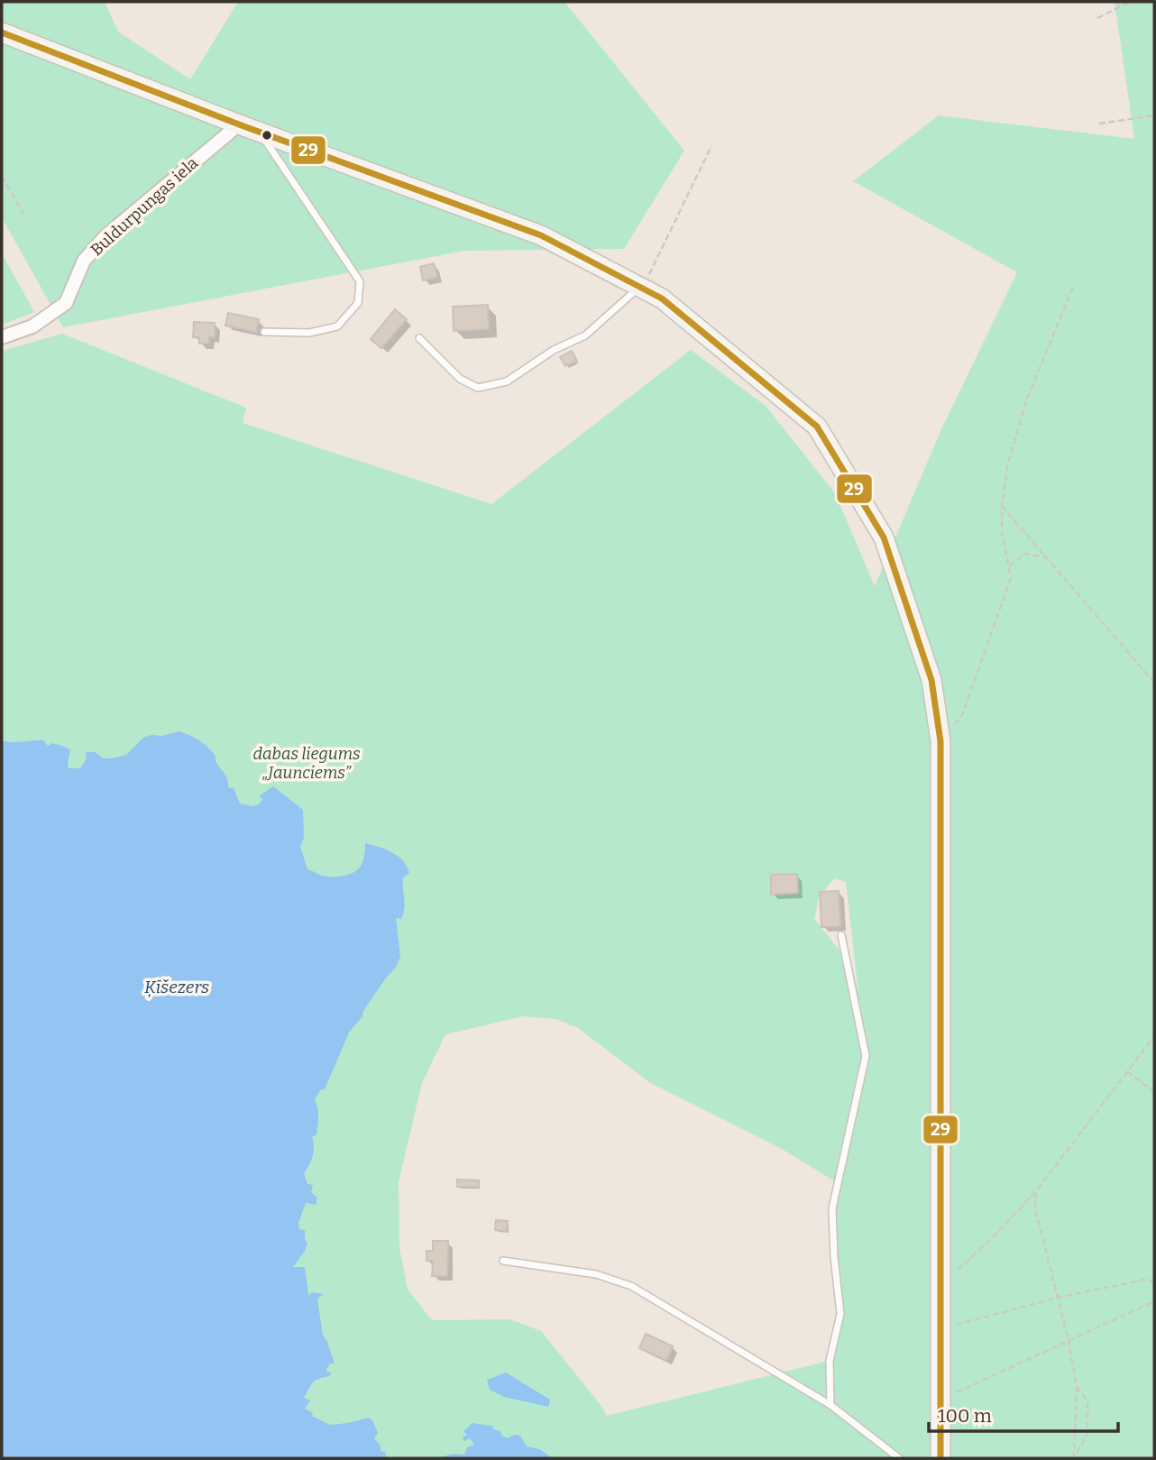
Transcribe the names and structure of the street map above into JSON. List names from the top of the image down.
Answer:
{
  "streets": {
    "street": ["Buldurpungas iela"]
  },
  "water": ["Ķīšezers"],
  "parks": ["dabas liegums „Jaunciems”"],
  "lines": ["transit line 29"],
  "scale_bar": "100 m"
}
